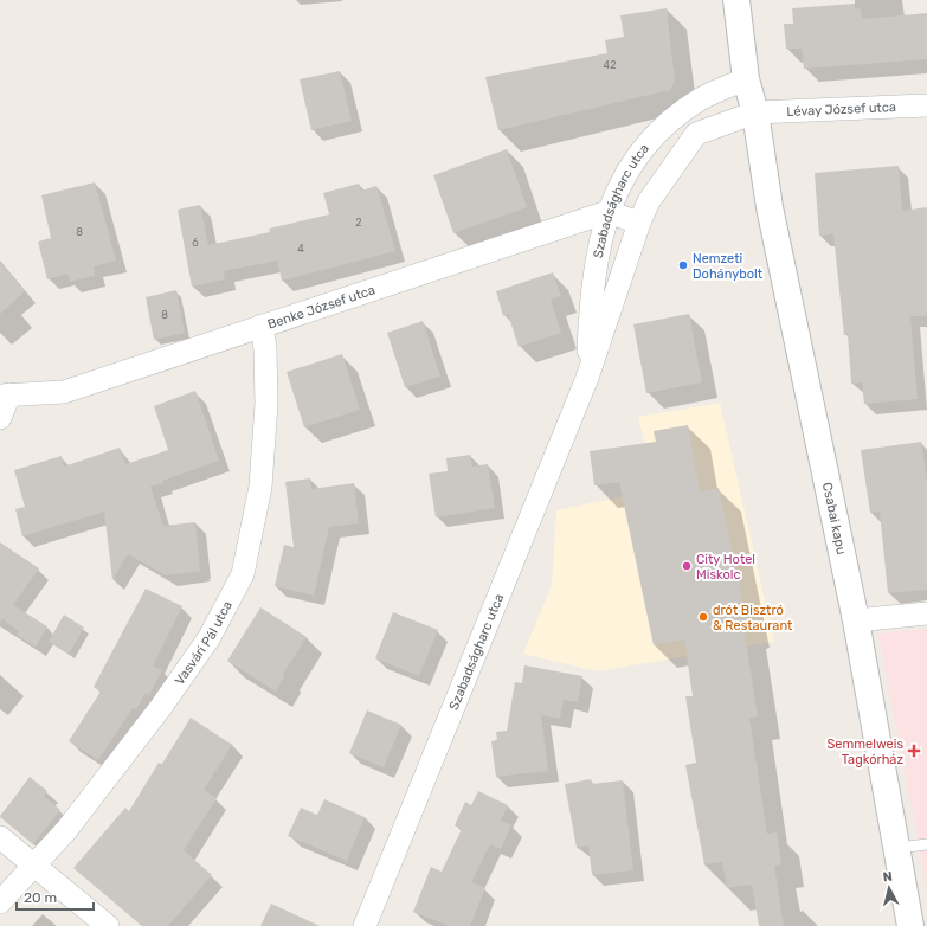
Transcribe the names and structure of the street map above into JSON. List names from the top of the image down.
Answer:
{
  "streets": {
    "street": [
      "Lévay József utca",
      "Szabadságharc utca",
      "Benke József utca",
      "Csabai kapu",
      "Vasvári Pál utca"
    ]
  },
  "crossings": [
    ["Lévay József utca", "Szabadságharc utca"],
    ["Lévay József utca", "Csabai kapu"],
    ["Szabadságharc utca", "Benke József utca"],
    ["Szabadságharc utca", "Csabai kapu"],
    ["Benke József utca", "Vasvári Pál utca"]
  ],
  "places": {
    "other": ["Nemzeti Dohánybolt", "City Hotel Miskolc", "drót Bisztró & Restaurant"],
    "health": ["Semmelweis Tagkórház"]
  },
  "house_numbers": [
    "42",
    "2",
    "8",
    "6",
    "4",
    "8"
  ],
  "scale_bar": "20 m",
  "north": "top"
}
